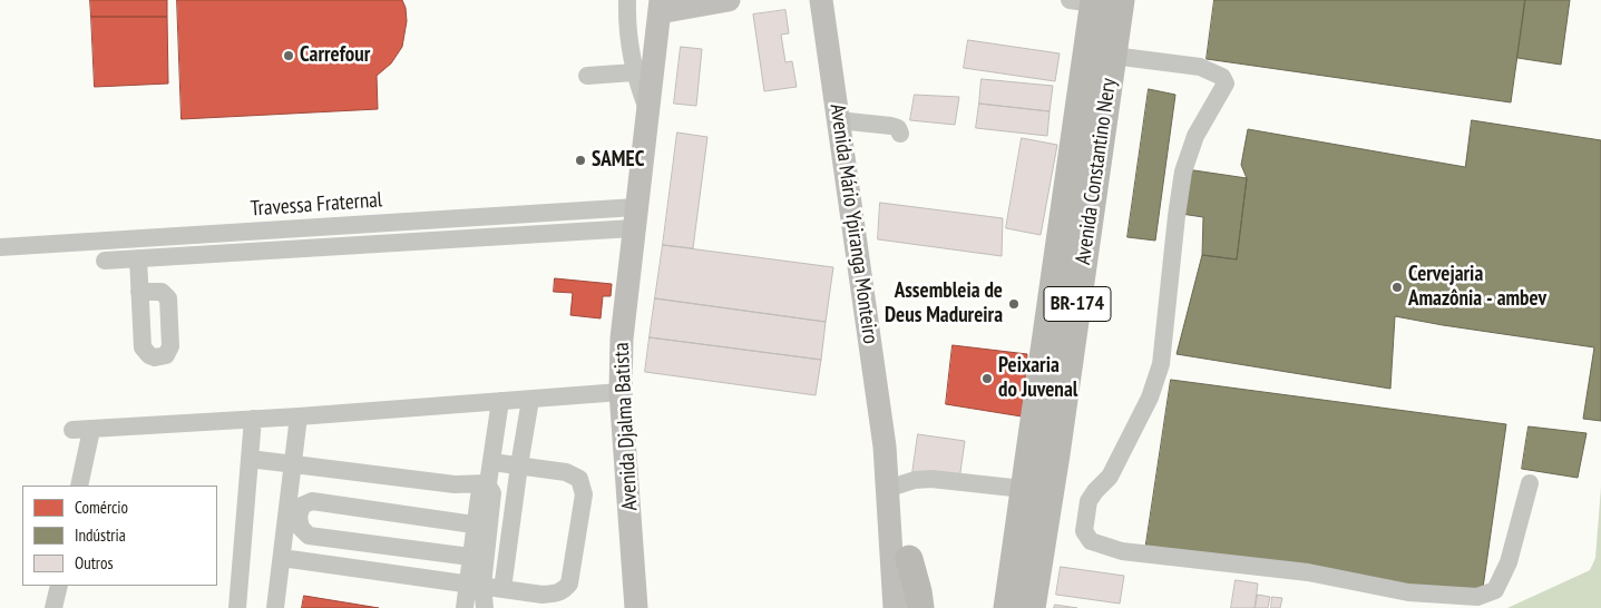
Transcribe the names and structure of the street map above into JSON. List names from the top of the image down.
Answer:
{
  "streets": {
    "highway": ["Avenida Constantino Nery", "BR-174"],
    "main road": ["Avenida Mário Ypiranga Monteiro", "Avenida Djalma Batista"],
    "street": ["Travessa Fraternal"]
  },
  "crossings": [
    ["Travessa Fraternal", "Avenida Djalma Batista"]
  ],
  "places": [
    "Carrefour",
    "SAMEC",
    "Cervejaria Amazônia - ambev",
    "Assembleia de Deus Madureira",
    "Peixaria do Juvenal"
  ],
  "legend": ["Comércio", "Indústria", "Outros"]
}
